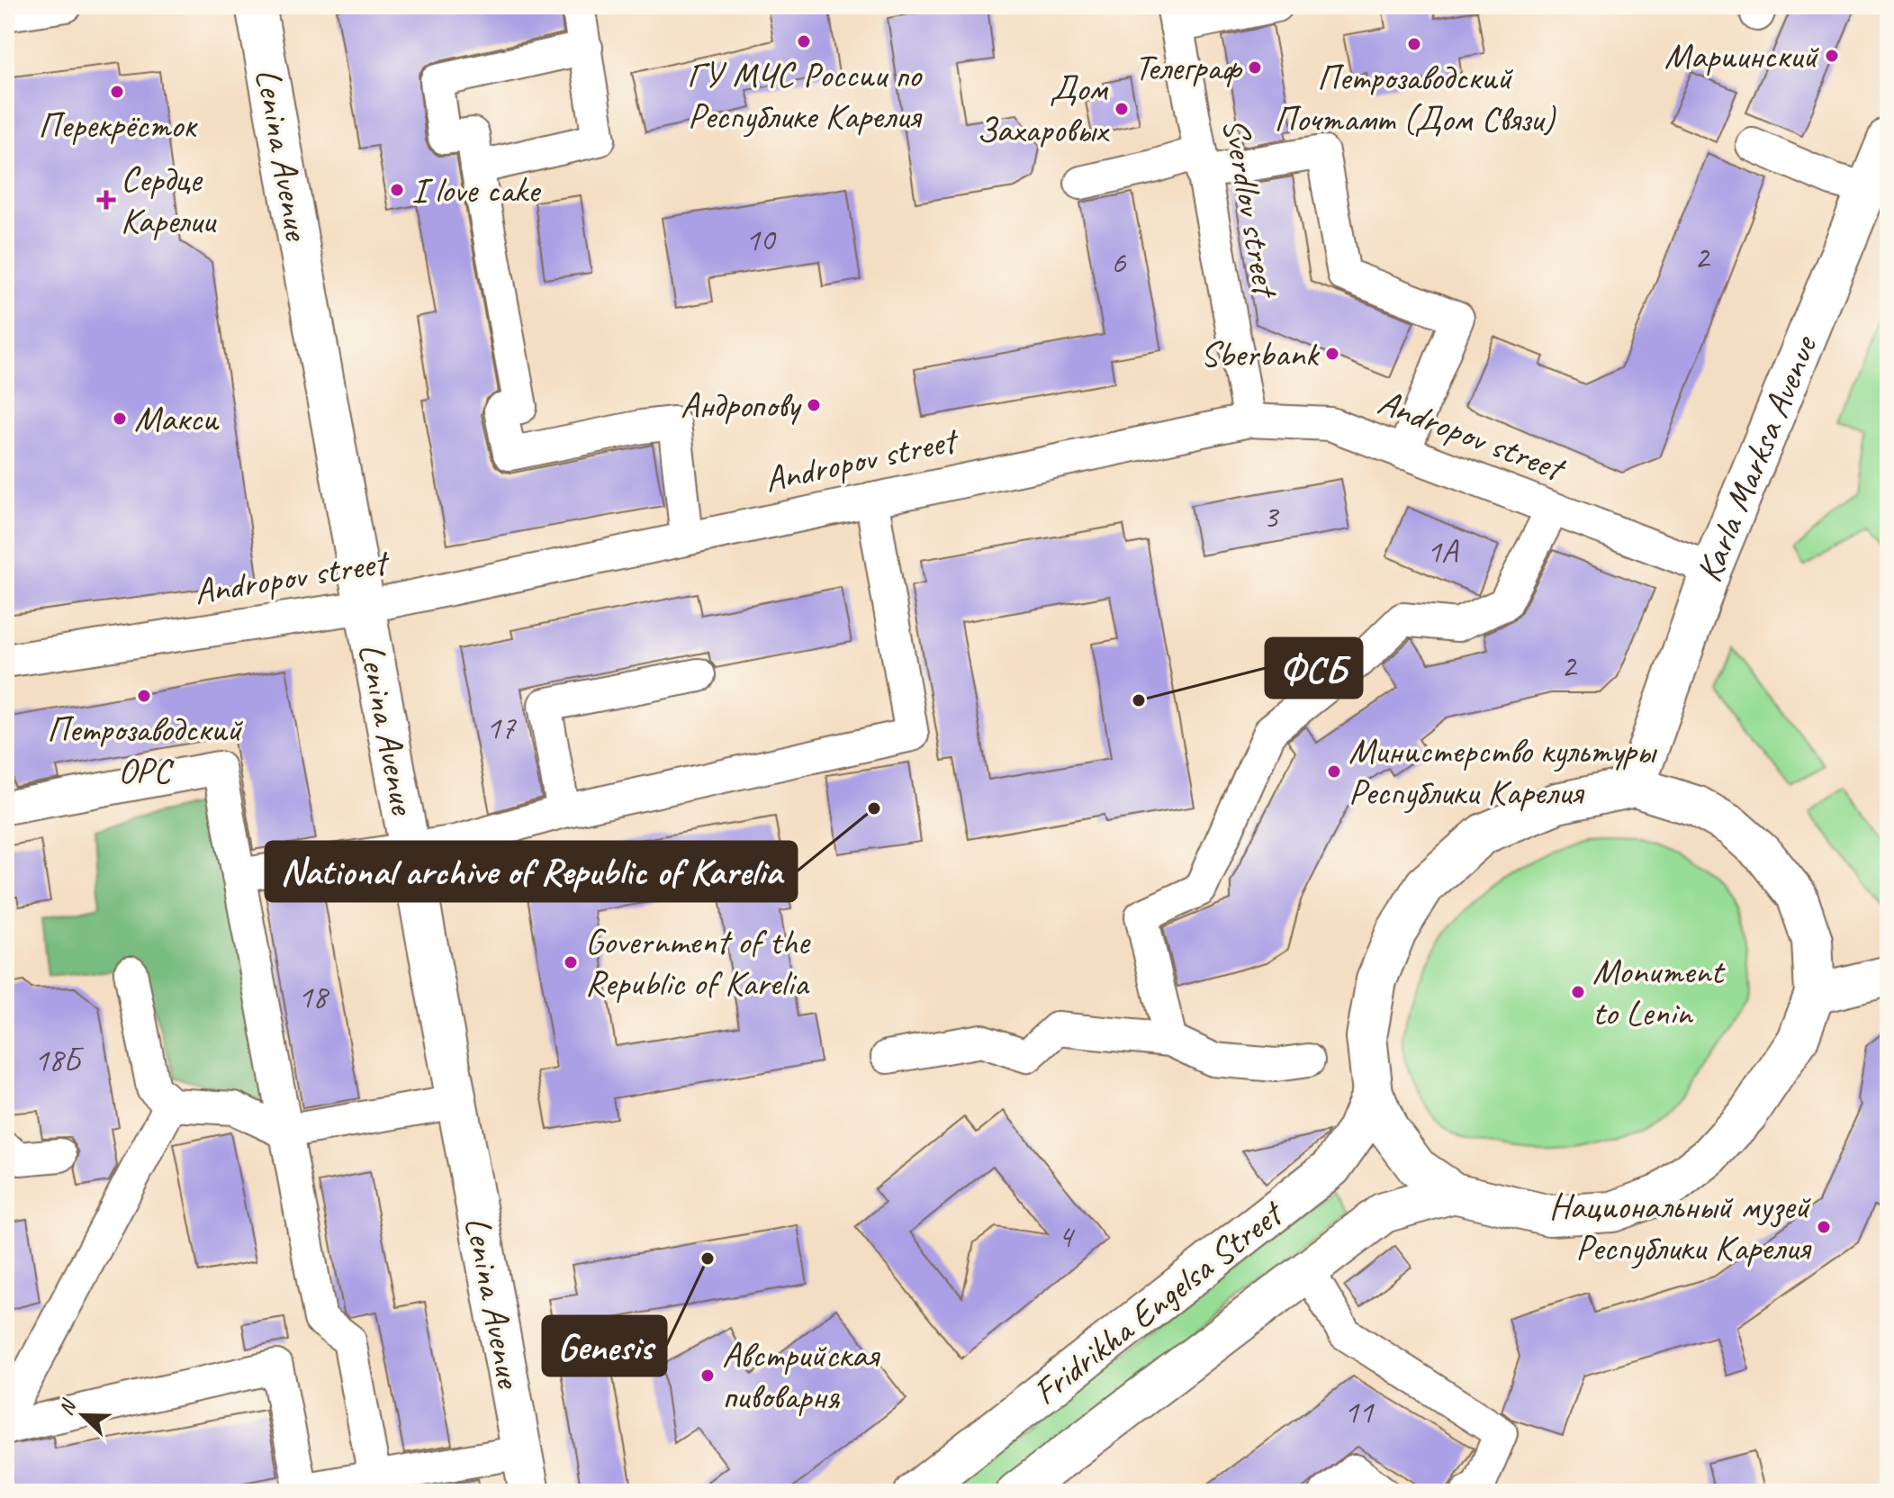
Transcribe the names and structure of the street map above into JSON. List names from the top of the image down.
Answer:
{
  "streets": {
    "main road": ["Lenina Avenue", "Karla Marksa Avenue", "Fridrikha Engelsa Street"],
    "street": ["Sverdlov street", "Andropov street"]
  },
  "crossings": [
    ["Lenina Avenue", "Andropov street"],
    ["Sverdlov street", "Andropov street"],
    ["Andropov street", "Karla Marksa Avenue"]
  ],
  "places": {
    "other": [
      "ГУ МЧС России по Республике Карелия",
      "Петрозаводский Почтамт (Дом Связи)",
      "Мариинский",
      "Телеграф",
      "Перекрёсток",
      "Дом Захаровых",
      "I love cake",
      "Sberbank",
      "Андропову",
      "Макси",
      "Петрозаводский ОРС",
      "ФСБ",
      "Министерство культуры Республики Карелия",
      "National archive of Republic of Karelia",
      "Government of the Republic of Karelia",
      "Monument to Lenin",
      "Национальный музей Республики Карелия",
      "Genesis",
      "Австрийская пивоварня"
    ],
    "health": ["Сердце Карелии"]
  },
  "house_numbers": [
    "10",
    "2",
    "6",
    "3",
    "1А",
    "2",
    "17",
    "18",
    "18Б",
    "4",
    "11"
  ],
  "north": "top left"
}
